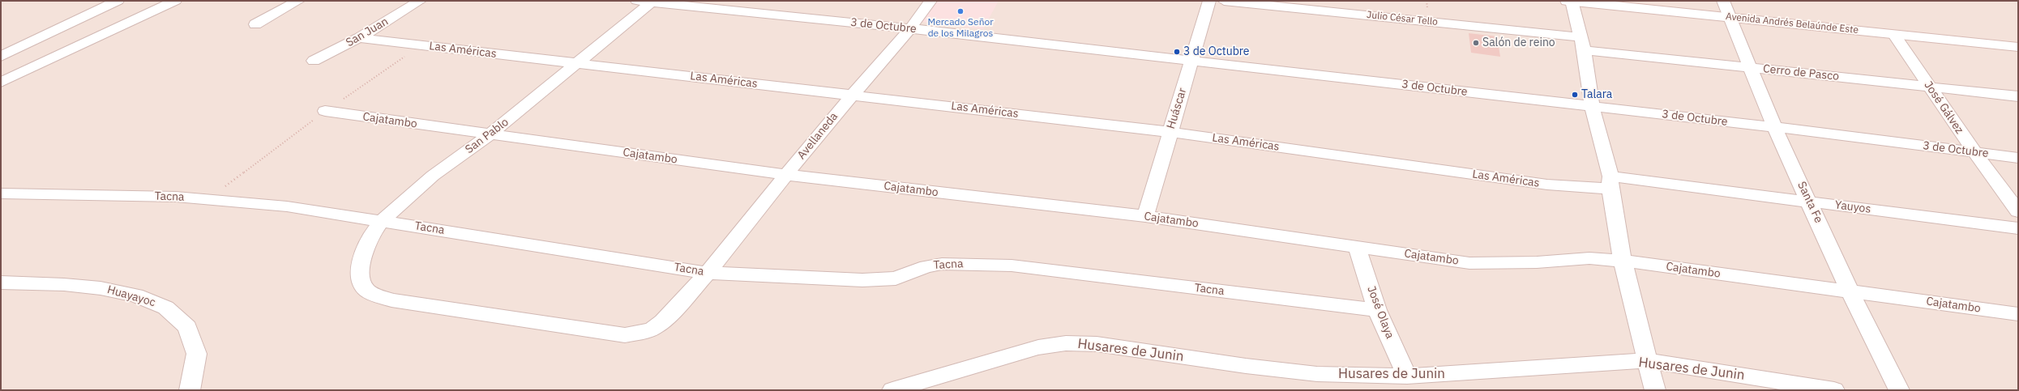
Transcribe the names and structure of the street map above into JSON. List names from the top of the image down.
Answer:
{
  "streets": {
    "street": [
      "Julio César Tello",
      "Avenida Andrés Belaúnde Este",
      "3 de Octubre",
      "San Juan",
      "Las Américas",
      "Cerro de Pasco",
      "José Gálvez",
      "Huáscar",
      "Cajatambo",
      "San Pablo",
      "Avellaneda",
      "Tacna",
      "Santa Fe",
      "Yauyos",
      "Huayayoc",
      "José Olaya",
      "Husares de Junin"
    ]
  },
  "crossings": [
    ["Julio César Tello", "Cerro de Pasco"],
    ["Avenida Andrés Belaúnde Este", "José Gálvez"],
    ["Avenida Andrés Belaúnde Este", "Santa Fe"],
    ["3 de Octubre", "José Gálvez"],
    ["3 de Octubre", "Huáscar"],
    ["3 de Octubre", "San Pablo"],
    ["3 de Octubre", "Avellaneda"],
    ["3 de Octubre", "Santa Fe"],
    ["San Juan", "Las Américas"],
    ["Las Américas", "Huáscar"],
    ["Las Américas", "San Pablo"],
    ["Las Américas", "Avellaneda"],
    ["Las Américas", "Yauyos"],
    ["Cerro de Pasco", "José Gálvez"],
    ["Cerro de Pasco", "Santa Fe"],
    ["Huáscar", "Cajatambo"],
    ["Cajatambo", "San Pablo"],
    ["Cajatambo", "Avellaneda"],
    ["Cajatambo", "Santa Fe"],
    ["Cajatambo", "José Olaya"],
    ["San Pablo", "Avellaneda"],
    ["San Pablo", "Tacna"],
    ["Avellaneda", "Tacna"],
    ["Tacna", "José Olaya"],
    ["Santa Fe", "Yauyos"],
    ["José Olaya", "Husares de Junin"]
  ],
  "places": [
    "Mercado Señor de los Milagros",
    "Salón de reino",
    "3 de Octubre",
    "Talara"
  ]
}
